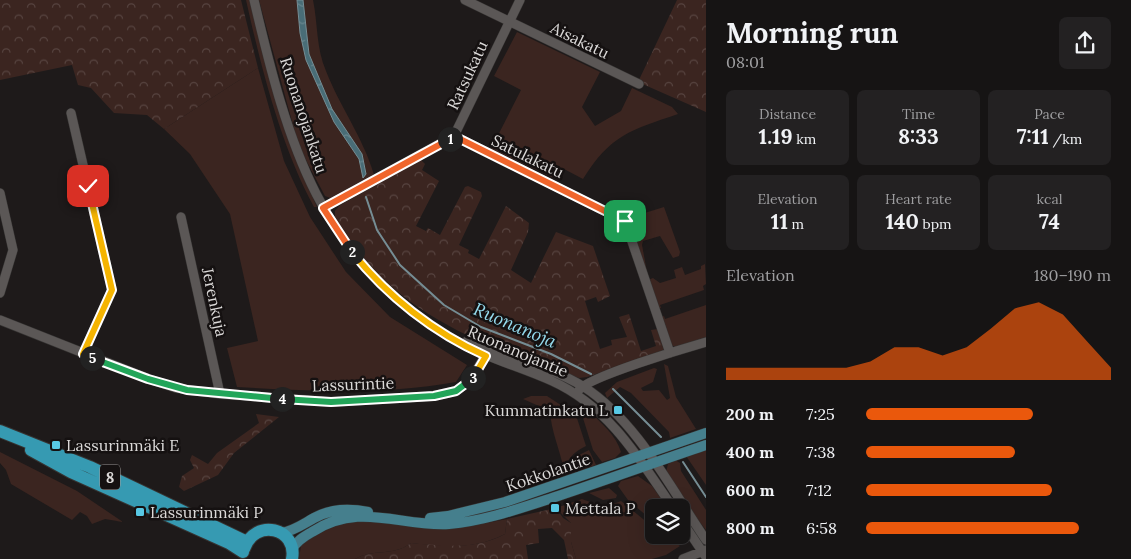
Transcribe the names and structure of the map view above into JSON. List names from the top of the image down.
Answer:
{
  "streets": {
    "highway": ["8"],
    "main road": ["Kokkolantie"],
    "street": [
      "Aisakatu",
      "Ratsukatu",
      "Ruonanojankatu",
      "Satulakatu",
      "Jerenkuja",
      "Ruonanojantie",
      "Lassurintie"
    ]
  },
  "crossings": [
    ["Aisakatu", "Ratsukatu"],
    ["Ratsukatu", "Ruonanojankatu"],
    ["Ratsukatu", "Satulakatu"],
    ["Ruonanojankatu", "Ruonanojantie"],
    ["Jerenkuja", "Lassurintie"],
    ["Ruonanojantie", "Lassurintie"],
    ["Ruonanojantie", "Kokkolantie"],
    ["Kokkolantie", "8"]
  ],
  "water": ["Ruonanoja"],
  "places": {
    "transit": [
      "Kummatinkatu L",
      "Lassurinmäki E",
      "Mettala P",
      "Lassurinmäki P"
    ]
  },
  "page": {
    "heading": ["Morning run", "08:01"],
    "stats": [
      ["Distance", "1.19 km"],
      ["Time", "8:33"],
      ["Pace", "7:11 /km"],
      ["Elevation", "11 m"],
      ["Heart rate", "140 bpm"],
      ["kcal", "74"]
    ],
    "pins": [
      "1",
      "2",
      "5",
      "3",
      "4"
    ],
    "chart": ["Elevation", "180–190 m"],
    "list": [
      {
        "name": "200 m",
        "note": "7:25"
      },
      {
        "name": "400 m",
        "note": "7:38"
      },
      {
        "name": "600 m",
        "note": "7:12"
      },
      {
        "name": "800 m",
        "note": "6:58"
      }
    ]
  }
}
